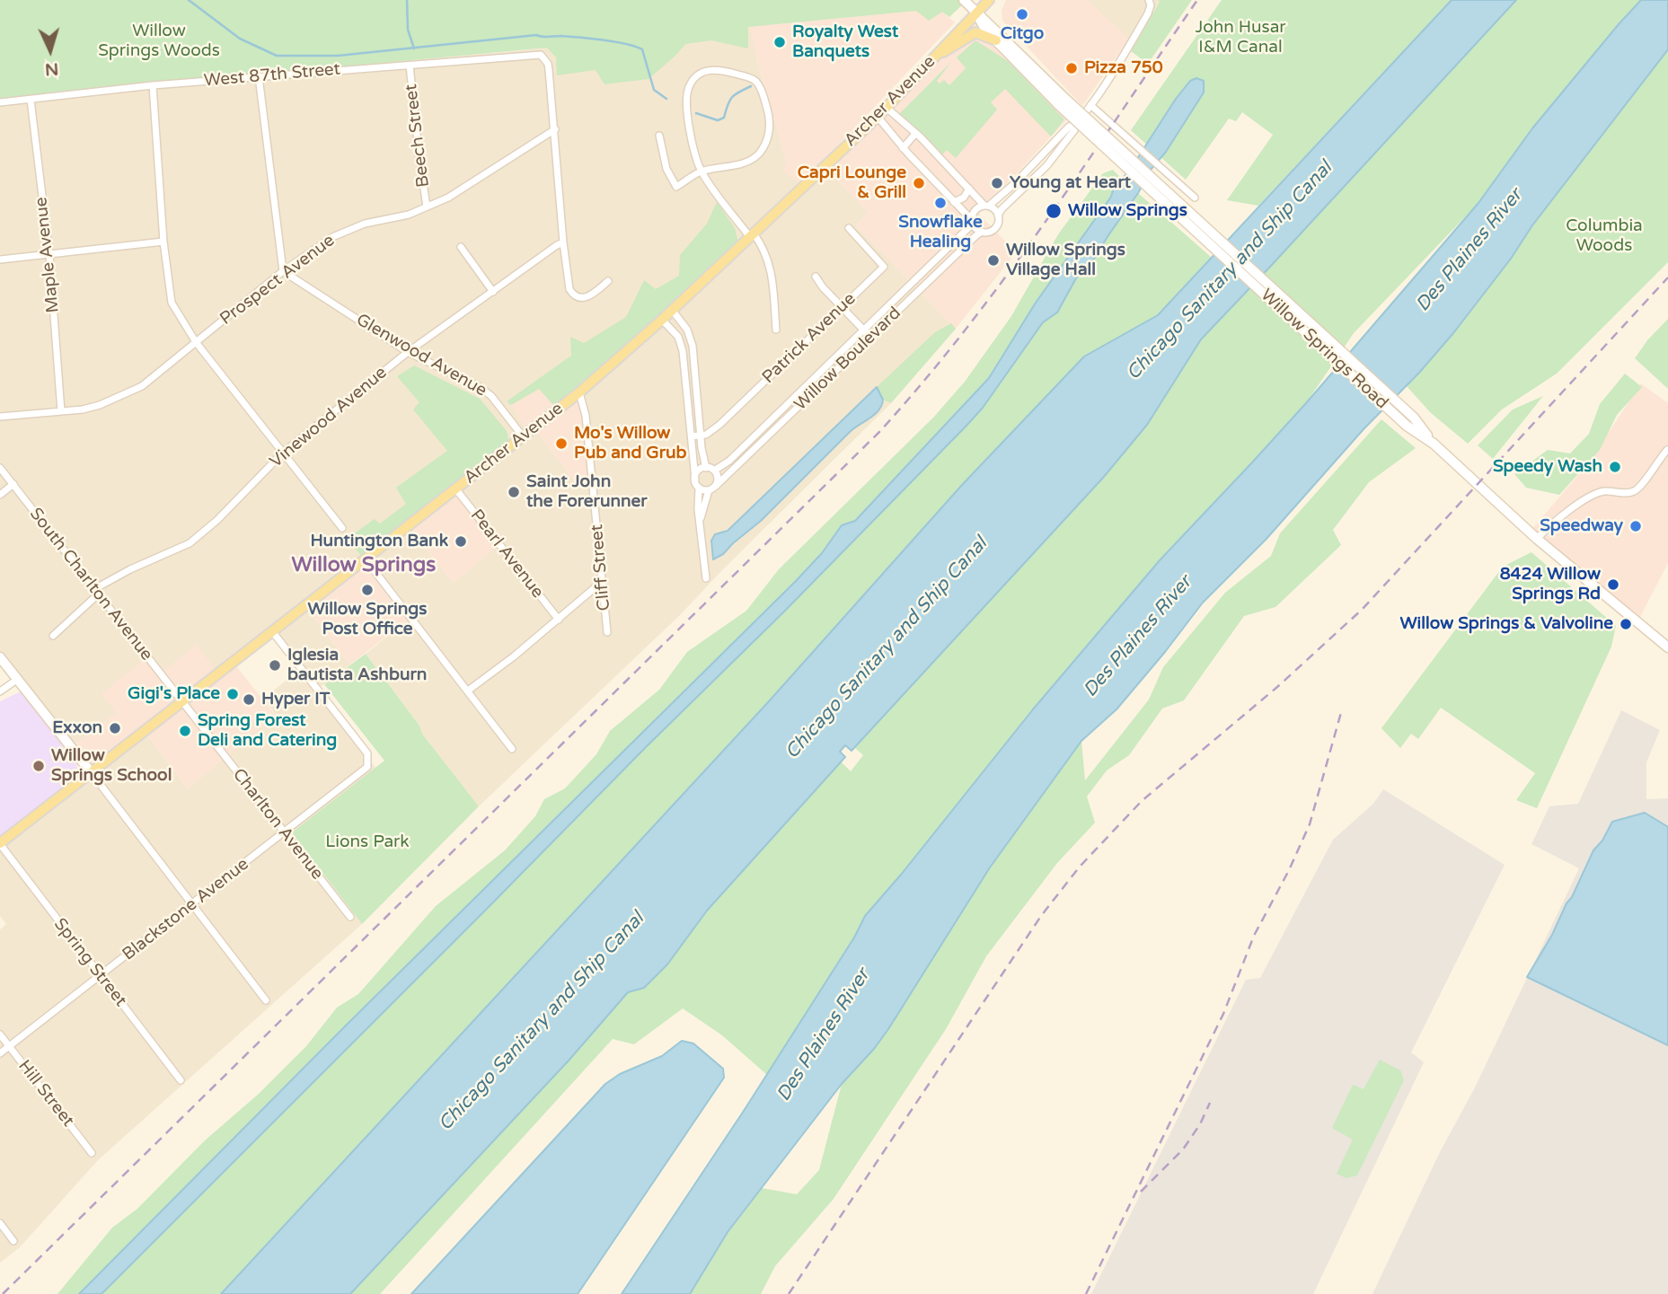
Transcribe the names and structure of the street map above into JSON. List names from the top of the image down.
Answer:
{
  "streets": {
    "main road": ["Archer Avenue", "Willow Springs Road"],
    "street": [
      "West 87th Street",
      "Beech Street",
      "Maple Avenue",
      "Prospect Avenue",
      "Patrick Avenue",
      "Glenwood Avenue",
      "Willow Boulevard",
      "Vinewood Avenue",
      "Pearl Avenue",
      "Cliff Street",
      "South Charlton Avenue",
      "Charlton Avenue",
      "Blackstone Avenue",
      "Spring Street",
      "Hill Street"
    ]
  },
  "crossings": [
    ["West 87th Street", "Beech Street"],
    ["West 87th Street", "Maple Avenue"],
    ["West 87th Street", "Prospect Avenue"],
    ["Archer Avenue", "Willow Springs Road"],
    ["Archer Avenue", "Glenwood Avenue"],
    ["Archer Avenue", "Pearl Avenue"],
    ["Archer Avenue", "Cliff Street"],
    ["Archer Avenue", "South Charlton Avenue"],
    ["Archer Avenue", "Charlton Avenue"],
    ["Archer Avenue", "Blackstone Avenue"],
    ["Archer Avenue", "Spring Street"],
    ["Beech Street", "Prospect Avenue"],
    ["Maple Avenue", "Prospect Avenue"],
    ["Prospect Avenue", "Glenwood Avenue"],
    ["Glenwood Avenue", "Vinewood Avenue"],
    ["Vinewood Avenue", "South Charlton Avenue"],
    ["South Charlton Avenue", "Charlton Avenue"],
    ["Charlton Avenue", "Blackstone Avenue"],
    ["Blackstone Avenue", "Spring Street"],
    ["Blackstone Avenue", "Hill Street"]
  ],
  "districts": ["Willow Springs"],
  "water": ["Des Plaines River", "Chicago Sanitary and Ship Canal"],
  "parks": [
    "John Husar I&M Canal",
    "Willow Springs Woods",
    "Columbia Woods",
    "Lions Park"
  ],
  "places": [
    "Citgo",
    "Royalty West Banquets",
    "Pizza 750",
    "Capri Lounge & Grill",
    "Young at Heart",
    "Snowflake Healing",
    "Willow Springs",
    "Willow Springs Village Hall",
    "Mo's Willow Pub and Grub",
    "Speedy Wash",
    "Saint John the Forerunner",
    "Speedway",
    "Huntington Bank",
    "8424 Willow Springs Rd",
    "Willow Springs Post Office",
    "Willow Springs & Valvoline",
    "Iglesia bautista Ashburn",
    "Gigi's Place",
    "Hyper IT",
    "Exxon",
    "Spring Forest Deli and Catering",
    "Willow Springs School"
  ],
  "north": "bottom"
}
